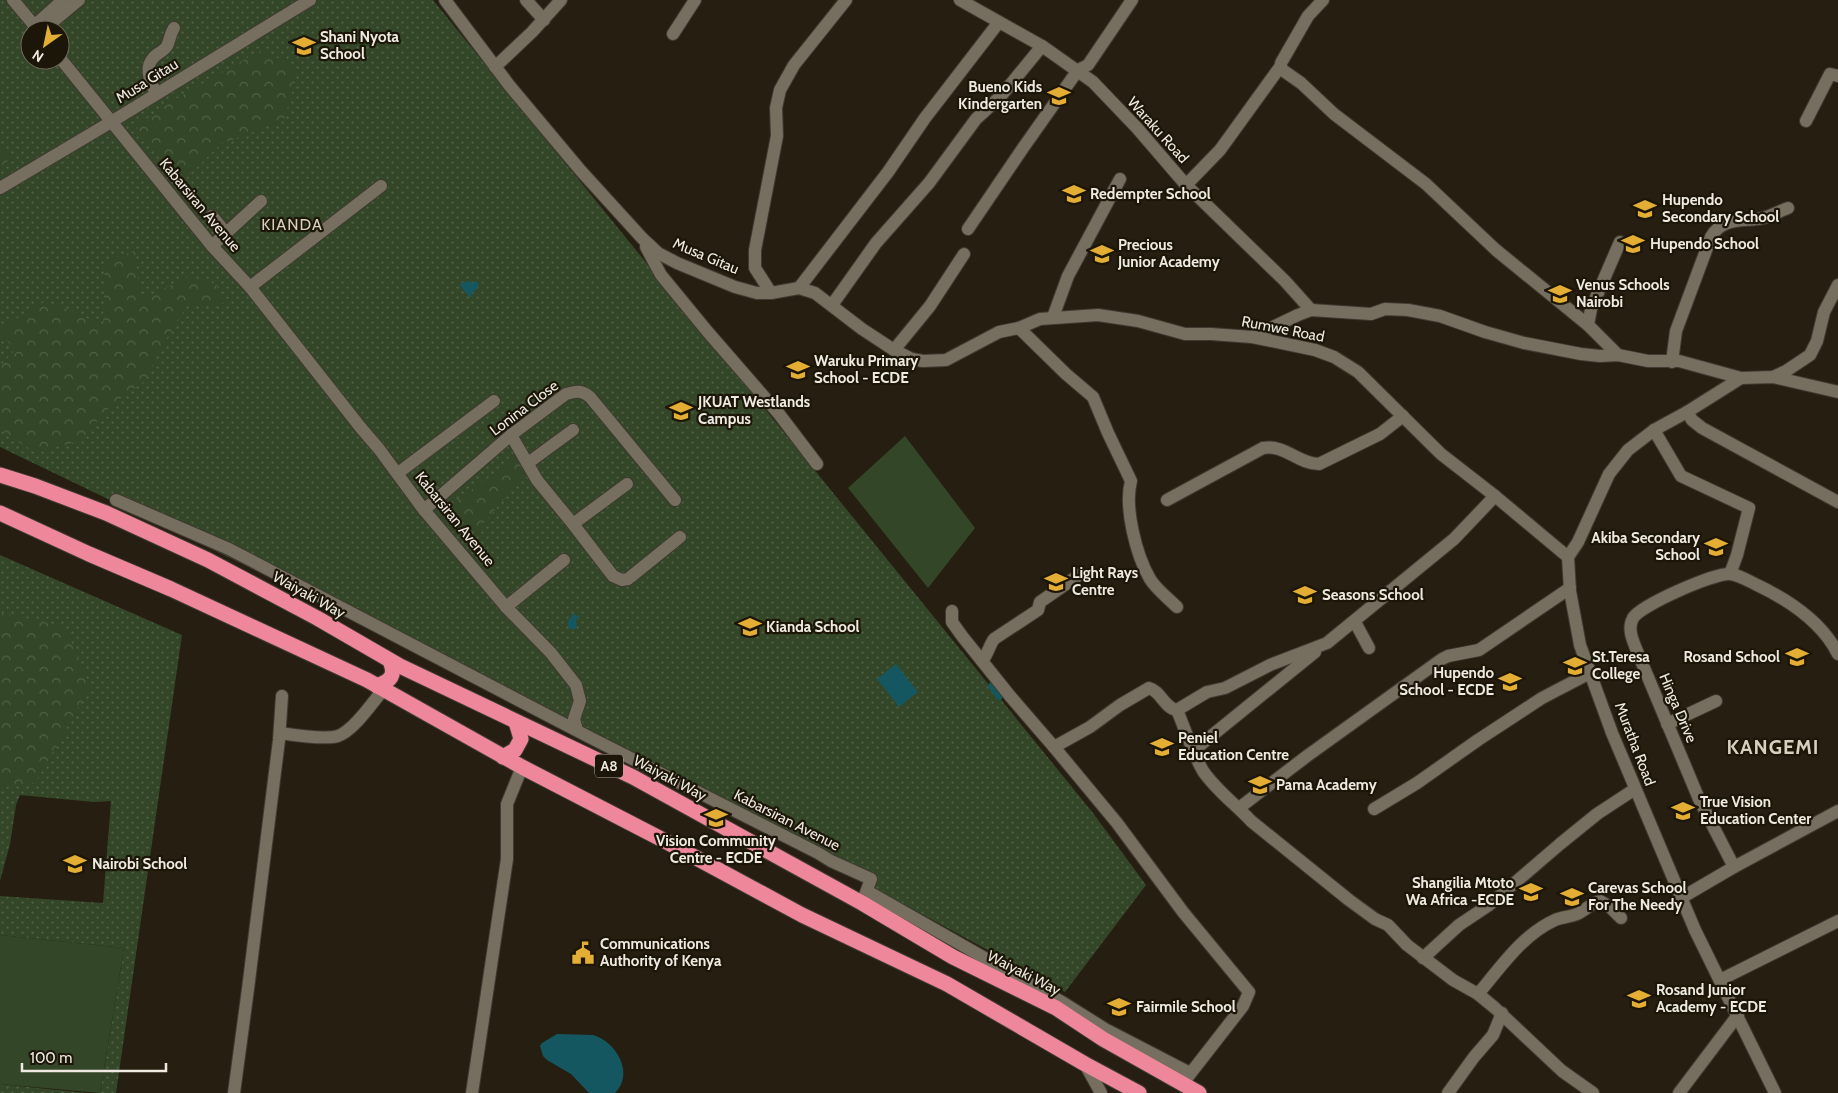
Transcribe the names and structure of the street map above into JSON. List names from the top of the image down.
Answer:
{
  "streets": {
    "highway": ["Waiyaki Way", "A8"],
    "street": [
      "Musa Gitau",
      "Waraku Road",
      "Kabarsiran Avenue",
      "Rumwe Road",
      "Lonina Close",
      "Hinga Drive",
      "Muratha Road"
    ]
  },
  "crossings": [
    ["Musa Gitau", "Kabarsiran Avenue"],
    ["Kabarsiran Avenue", "Lonina Close"],
    ["Kabarsiran Avenue", "Waiyaki Way"],
    ["Rumwe Road", "Muratha Road"]
  ],
  "districts": ["KIANDA", "KANGEMI"],
  "places": {
    "school or university": [
      "Shani Nyota School",
      "Bueno Kids Kindergarten",
      "Redempter School",
      "Hupendo Secondary School",
      "Hupendo School",
      "Precious Junior Academy",
      "Venus Schools Nairobi",
      "Waruku Primary School - ECDE",
      "JKUAT Westlands Campus",
      "Akiba Secondary School",
      "Light Rays Centre",
      "Seasons School",
      "Kianda School",
      "Rosand School",
      "St.Teresa College",
      "Hupendo School - ECDE",
      "Peniel Education Centre",
      "Pama Academy",
      "True Vision Education Center",
      "Vision Community Centre - ECDE",
      "Nairobi School",
      "Shangilia Mtoto Wa Africa -ECDE",
      "Carevas School For The Needy",
      "Rosand Junior Academy - ECDE",
      "Fairmile School"
    ],
    "public building": ["Communications Authority of Kenya"]
  },
  "scale_bar": "100 m",
  "north": "bottom left"
}
